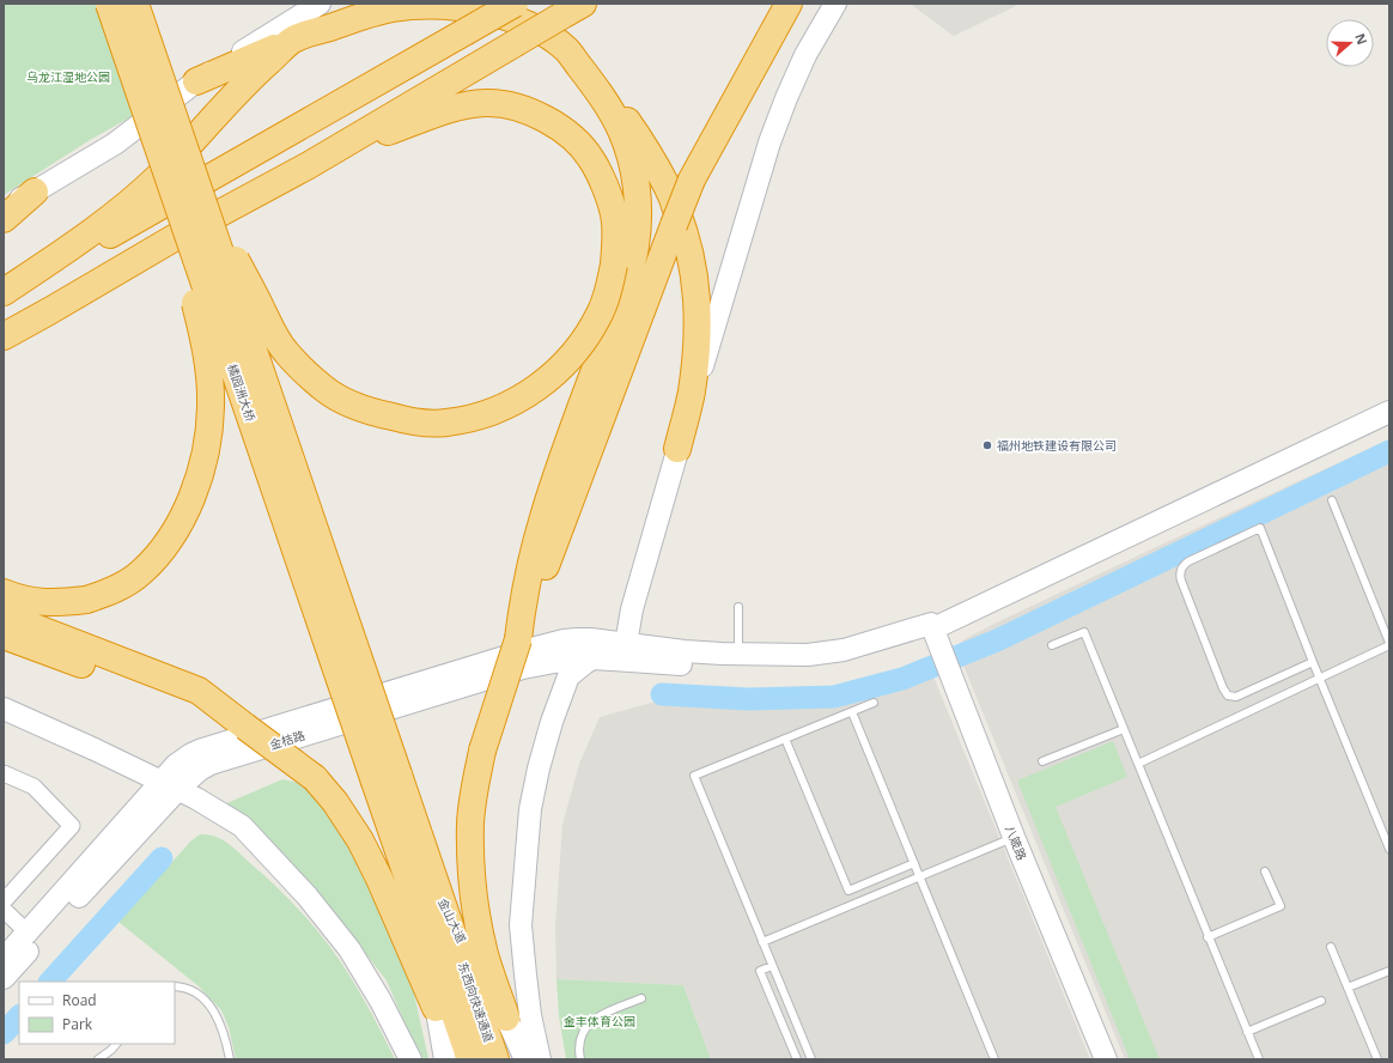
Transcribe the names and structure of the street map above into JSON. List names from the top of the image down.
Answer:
{
  "streets": {
    "highway": ["橘园洲大桥", "金山大道", "东西向快速通道"],
    "main road": ["金桔路", "八箴路"]
  },
  "crossings": [
    ["橘园洲大桥", "金山大道"],
    ["金桔路", "八箴路"],
    ["金山大道", "东西向快速通道"]
  ],
  "parks": ["乌龙江湿地公园", "金丰体育公园"],
  "places": ["福州地铁建设有限公司"],
  "legend": ["Road", "Park"],
  "north": "right"
}
